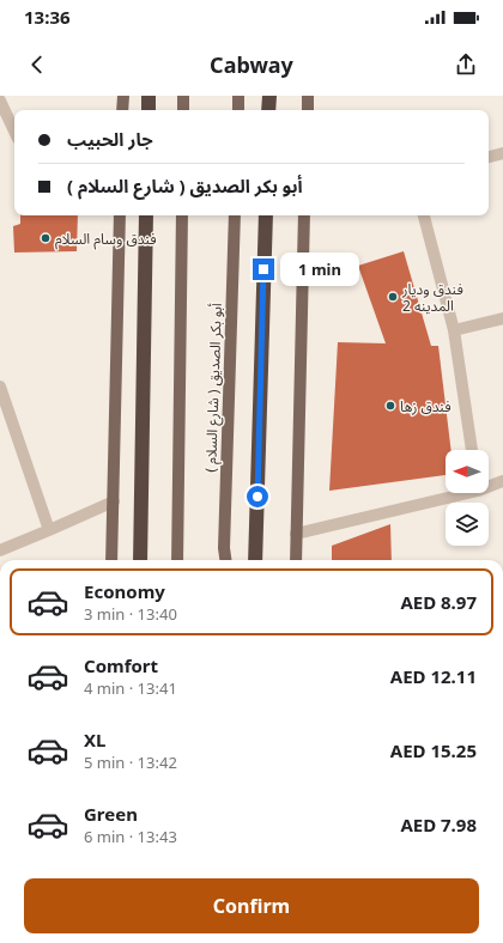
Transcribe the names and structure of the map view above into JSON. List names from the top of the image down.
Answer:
{
  "streets": {
    "main road": ["( شارع السلام ) أبو بكر الصديق"]
  },
  "places": ["فندق وسام السلام", "فندق وديار المدينه 2", "فندق زها"],
  "north": "left",
  "page": {
    "status": "13:36",
    "header": "Cabway",
    "banner": ["جار الحبيب", "( شارع السلام ) أبو بكر الصديق"],
    "bubble": "1 min",
    "list": [
      {
        "name": "Economy",
        "note": "3 min · 13:40",
        "value": "AED 8.97"
      },
      {
        "name": "Comfort",
        "note": "4 min · 13:41",
        "value": "AED 12.11"
      },
      {
        "name": "XL",
        "note": "5 min · 13:42",
        "value": "AED 15.25"
      },
      {
        "name": "Green",
        "note": "6 min · 13:43",
        "value": "AED 7.98"
      }
    ],
    "buttons": "Confirm"
  }
}
